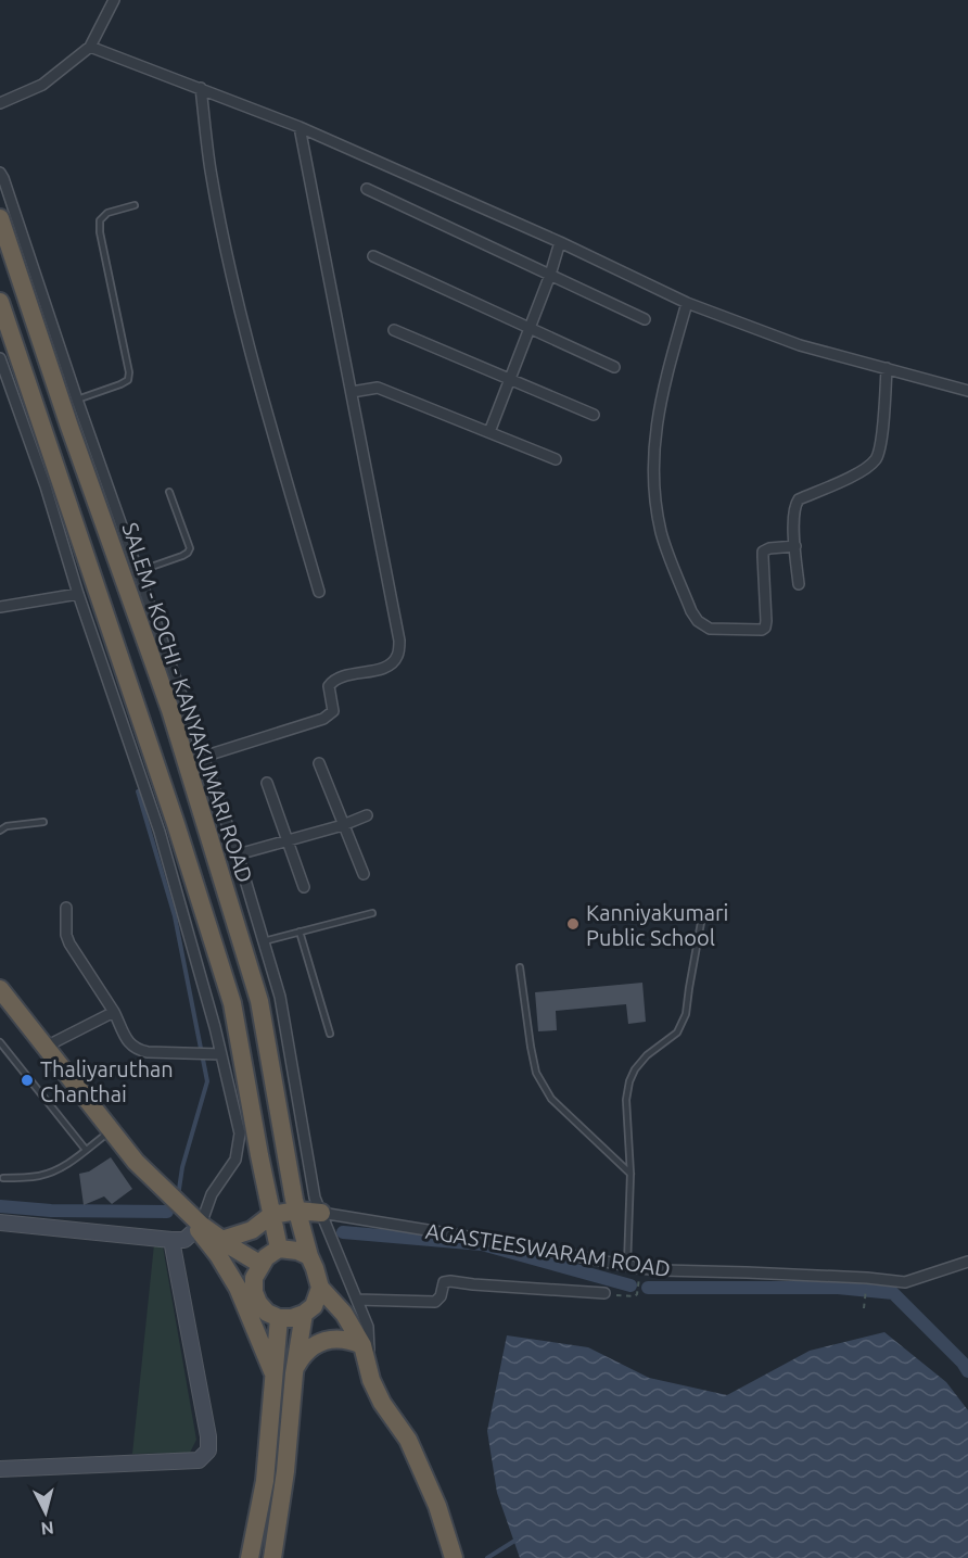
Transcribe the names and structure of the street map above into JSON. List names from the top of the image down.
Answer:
{
  "streets": {
    "highway": ["SALEM - KOCHI - KANYAKUMARI ROAD"],
    "street": ["AGASTEESWARAM ROAD"]
  },
  "places": ["Kanniyakumari Public School", "Thaliyaruthan Chanthai"],
  "north": "bottom"
}
